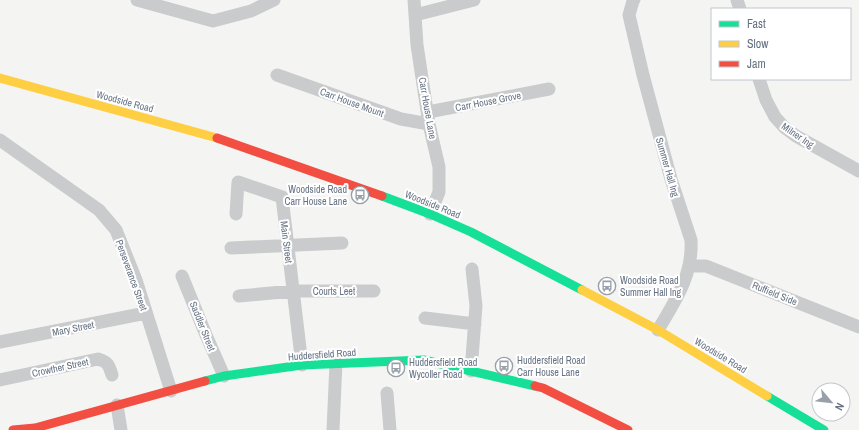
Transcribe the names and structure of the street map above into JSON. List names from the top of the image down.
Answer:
{
  "streets": {
    "main road": ["Woodside Road", "Huddersfield Road"],
    "street": [
      "Carr House Grove",
      "Carr House Mount",
      "Carr House Lane",
      "Milner Ing",
      "Summer Hall Ing",
      "Main Street",
      "Perseverance Street",
      "Courts Leet",
      "Ruffield Side",
      "Saddler Street",
      "Mary Street",
      "Crowther Street"
    ]
  },
  "crossings": [
    ["Woodside Road", "Carr House Lane"],
    ["Woodside Road", "Summer Hall Ing"],
    ["Carr House Grove", "Carr House Mount"],
    ["Carr House Grove", "Carr House Lane"],
    ["Carr House Mount", "Carr House Lane"],
    ["Summer Hall Ing", "Ruffield Side"],
    ["Main Street", "Courts Leet"],
    ["Main Street", "Huddersfield Road"],
    ["Perseverance Street", "Mary Street"],
    ["Perseverance Street", "Huddersfield Road"],
    ["Saddler Street", "Huddersfield Road"]
  ],
  "places": {
    "bus stop": [
      "Woodside Road Carr House Lane",
      "Woodside Road Summer Hall Ing",
      "Huddersfield Road Carr House Lane",
      "Huddersfield Road Wycoller Road"
    ]
  },
  "legend": ["Fast", "Slow", "Jam"],
  "north": "bottom right"
}
